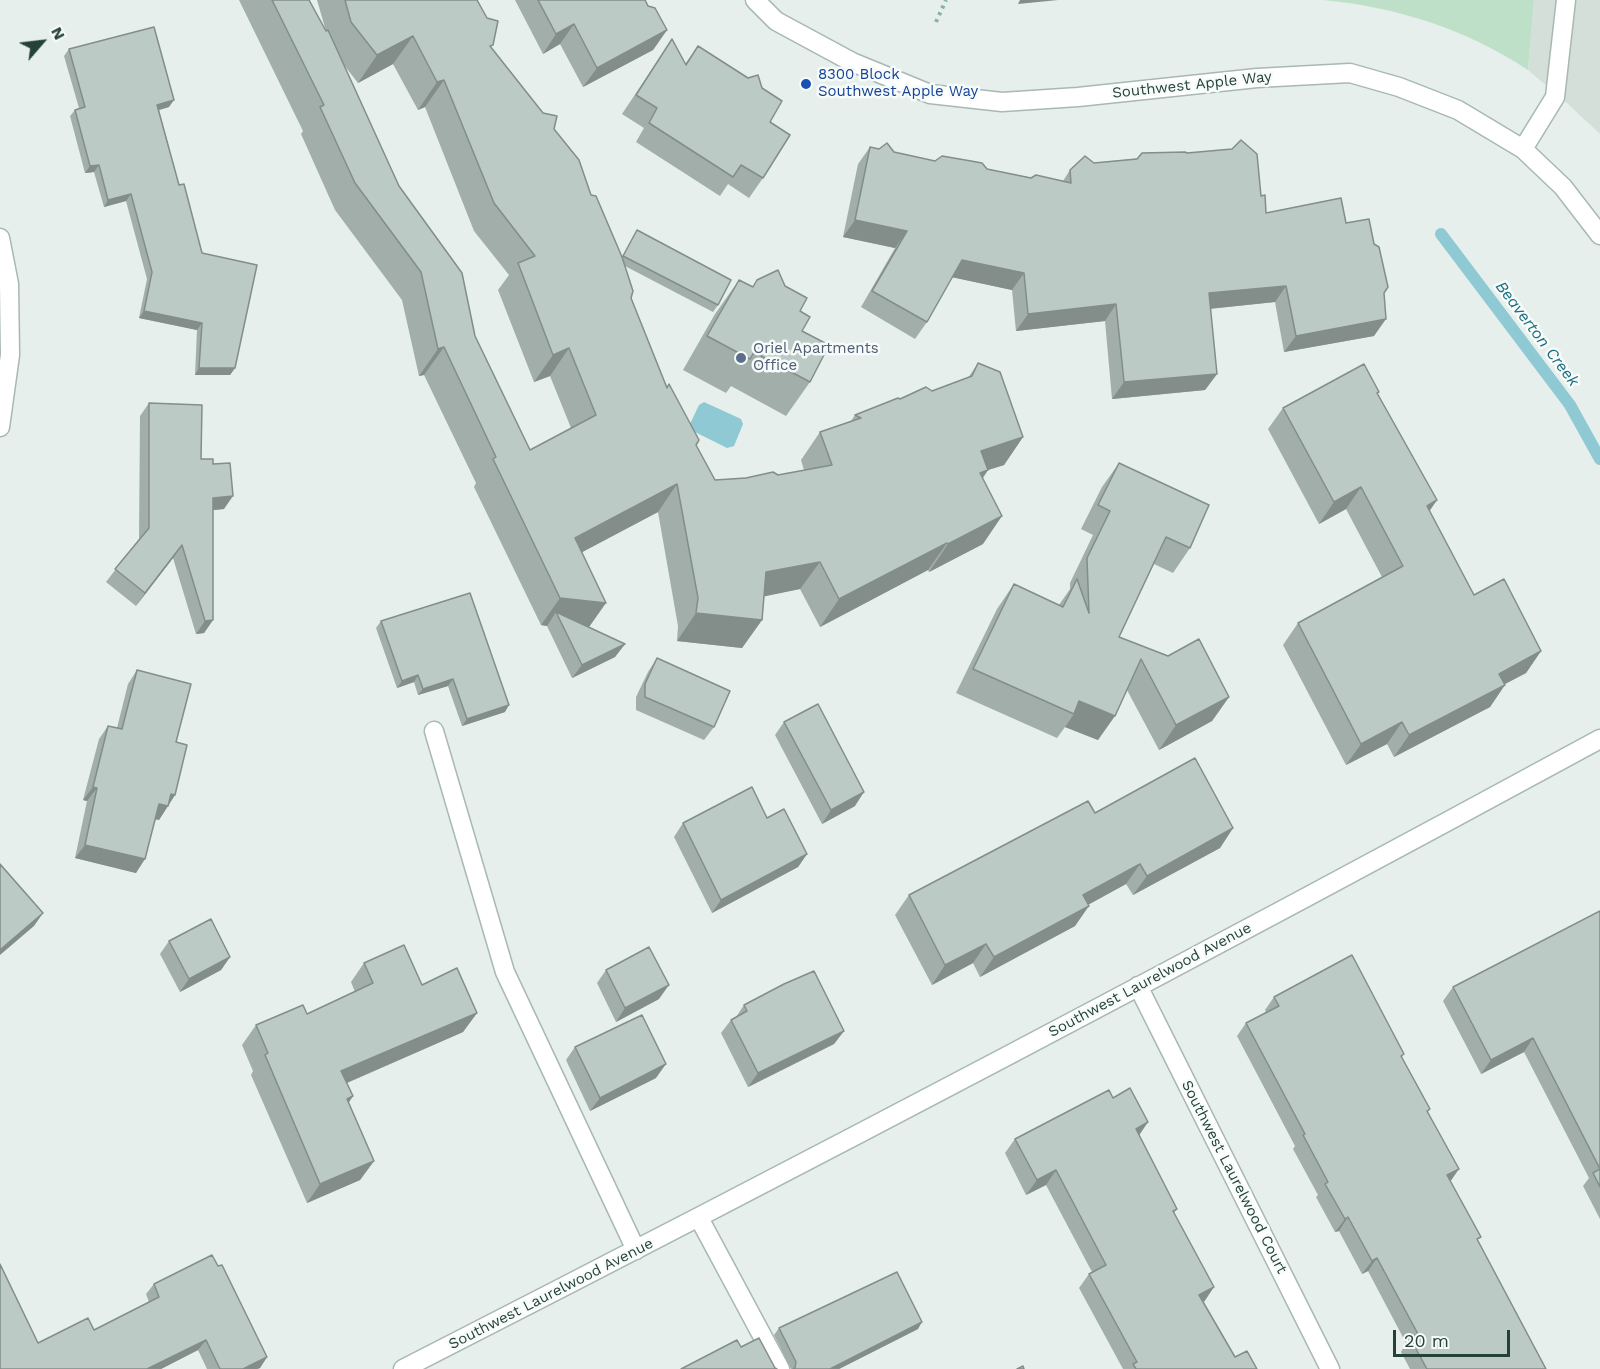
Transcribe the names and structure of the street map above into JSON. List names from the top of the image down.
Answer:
{
  "streets": {
    "street": ["Southwest Apple Way", "Southwest Laurelwood Avenue", "Southwest Laurelwood Court"]
  },
  "crossings": [
    ["Southwest Laurelwood Avenue", "Southwest Laurelwood Court"]
  ],
  "water": ["Beaverton Creek"],
  "places": ["8300 Block Southwest Apple Way", "Oriel Apartments Office"],
  "scale_bar": "20 m",
  "north": "top right"
}
